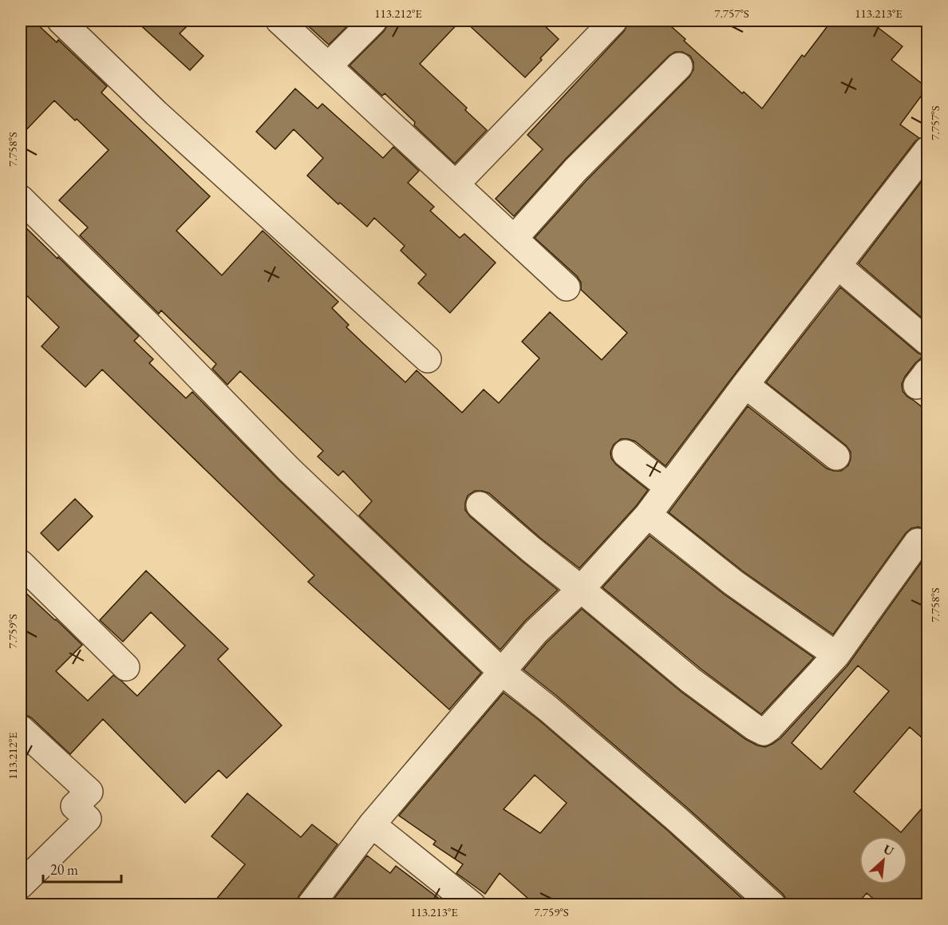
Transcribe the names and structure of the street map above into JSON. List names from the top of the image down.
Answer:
{
  "scale_bar": "20 m",
  "north": "top right",
  "coordinates": [
    "113.212°E",
    "7.757°S",
    "113.213°E",
    "7.758°S",
    "7.759°S"
  ]
}
